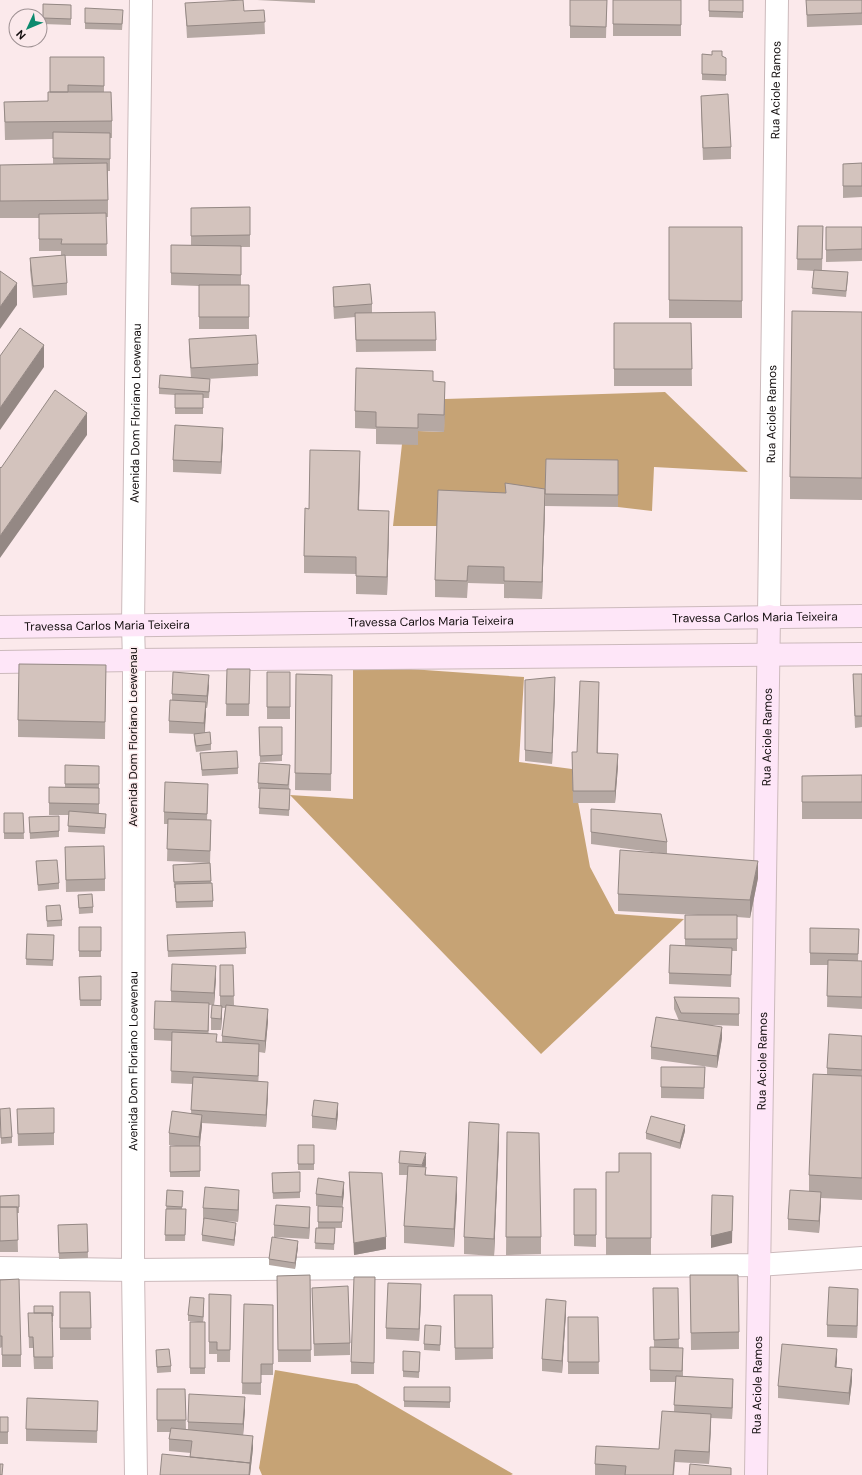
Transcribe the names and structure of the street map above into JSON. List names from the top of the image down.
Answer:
{
  "streets": {
    "main road": ["Rua Aciole Ramos", "Travessa Carlos Maria Teixeira"],
    "street": ["Avenida Dom Floriano Loewenau"]
  },
  "crossings": [
    ["Rua Aciole Ramos", "Travessa Carlos Maria Teixeira"],
    ["Avenida Dom Floriano Loewenau", "Travessa Carlos Maria Teixeira"]
  ],
  "north": "bottom left"
}
